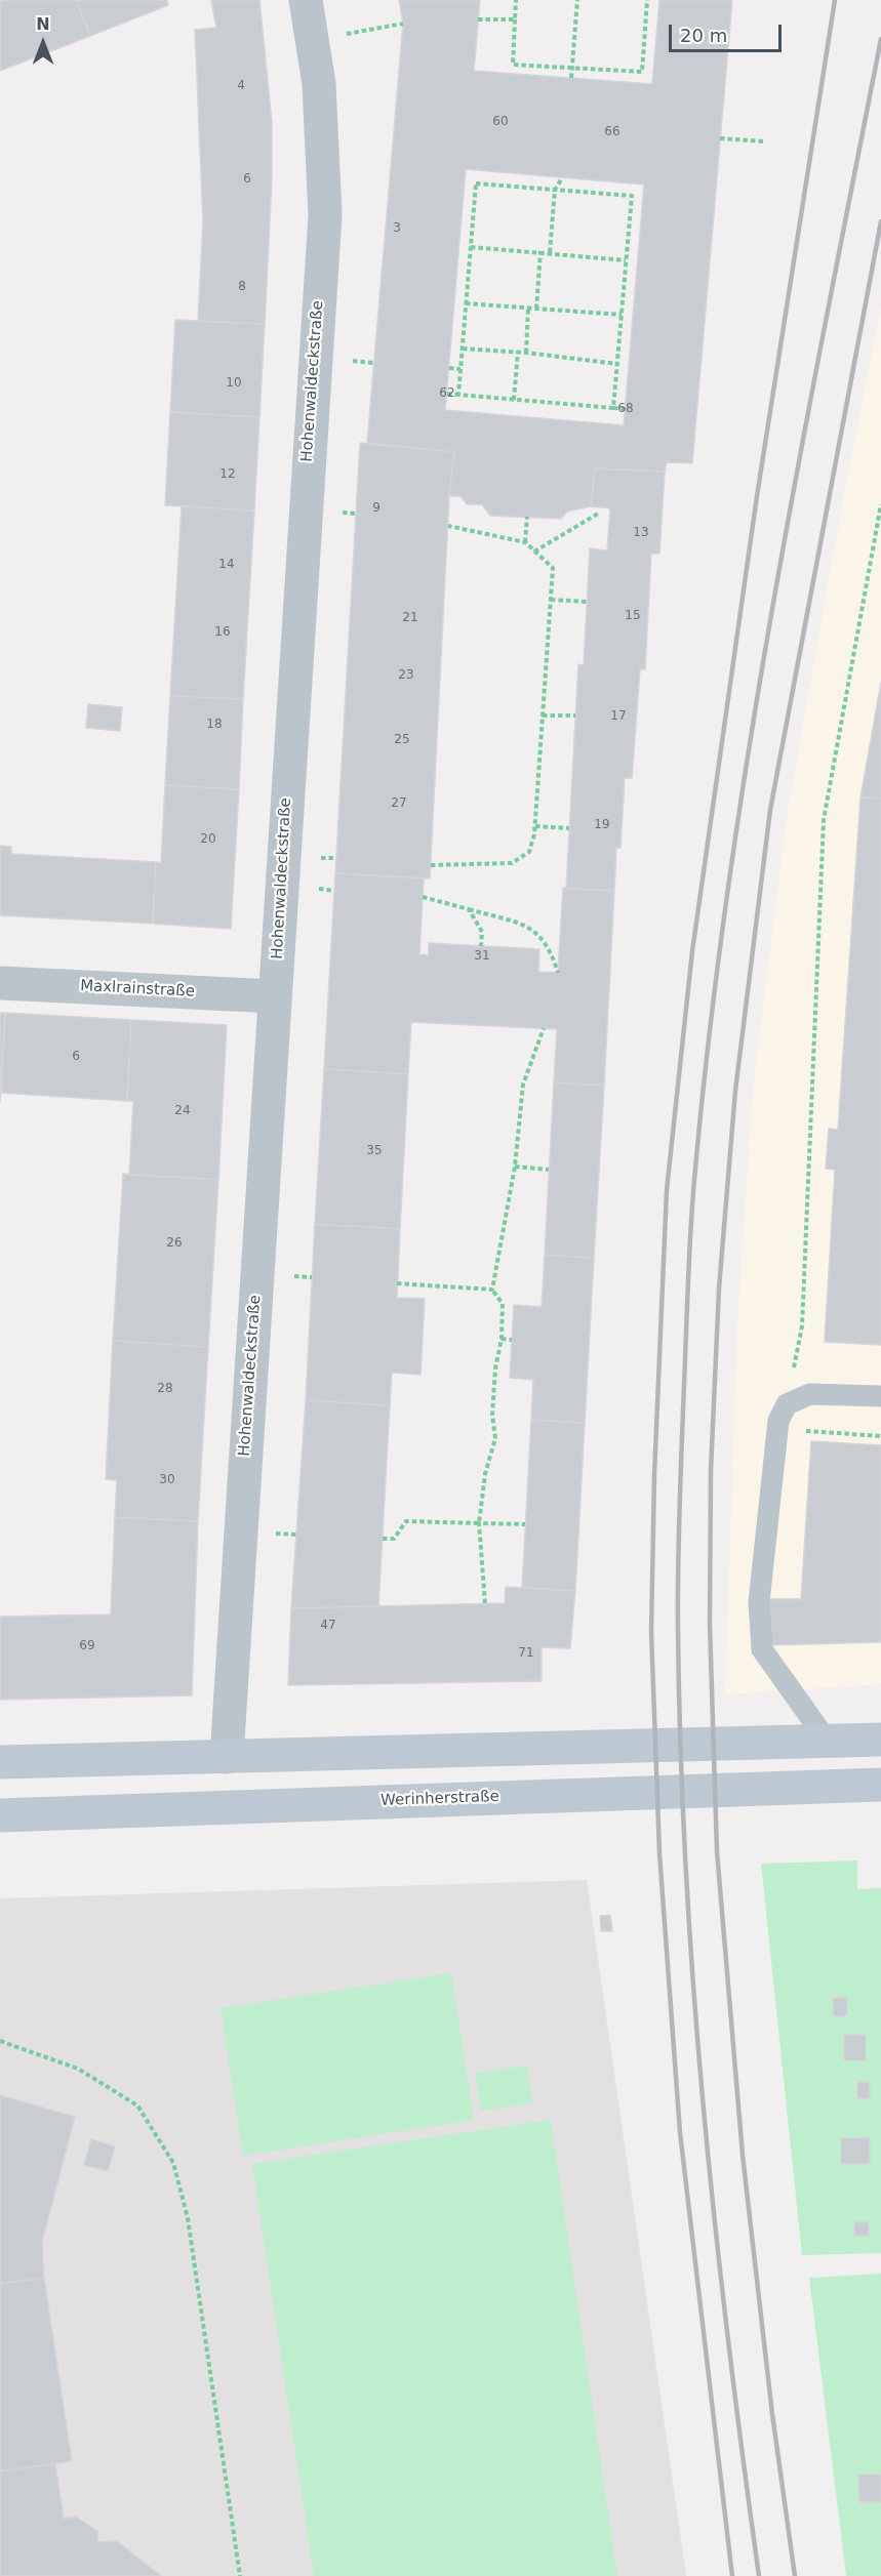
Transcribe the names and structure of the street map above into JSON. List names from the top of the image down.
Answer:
{
  "streets": {
    "main road": ["Werinherstraße"],
    "street": ["Hohenwaldeckstraße", "Maxlrainstraße"]
  },
  "crossings": [
    ["Hohenwaldeckstraße", "Maxlrainstraße"]
  ],
  "house_numbers": [
    "4",
    "60",
    "66",
    "6",
    "3",
    "8",
    "10",
    "62",
    "68",
    "12",
    "9",
    "13",
    "14",
    "15",
    "21",
    "16",
    "23",
    "17",
    "18",
    "25",
    "27",
    "19",
    "20",
    "31",
    "6",
    "24",
    "35",
    "26",
    "28",
    "30",
    "47",
    "69",
    "71"
  ],
  "scale_bar": "20 m",
  "north": "top"
}
